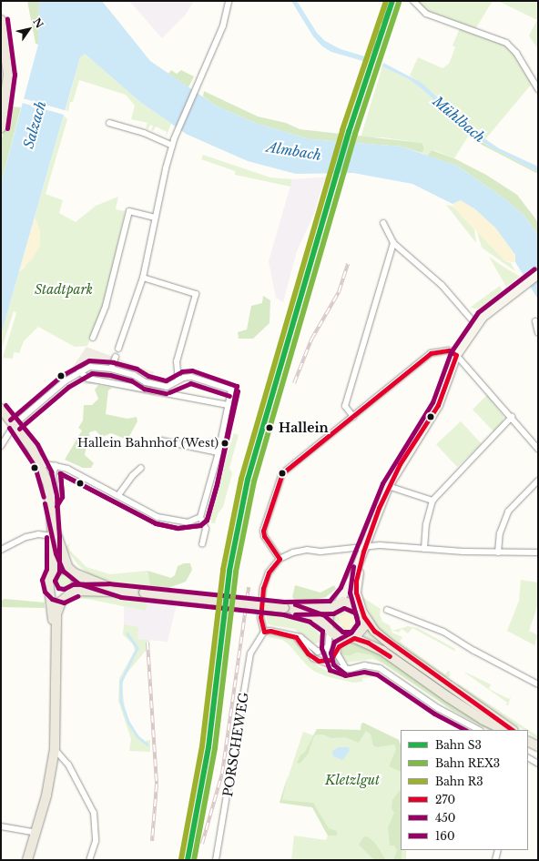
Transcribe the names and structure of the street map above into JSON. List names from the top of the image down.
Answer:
{
  "streets": {
    "street": ["PORSCHEWEG"]
  },
  "water": ["Mühlbach", "Salzach", "Almbach"],
  "parks": ["Stadtpark", "Kletzlgut"],
  "places": ["Hallein", "Hallein Bahnhof (West)"],
  "lines": [
    "rail line S3",
    "rail line R3",
    "rail line REX3",
    "transit line 160",
    "transit line 270",
    "transit line 450"
  ],
  "legend": [
    "Bahn S3",
    "Bahn REX3",
    "Bahn R3",
    "270",
    "450",
    "160"
  ],
  "north": "top right"
}
